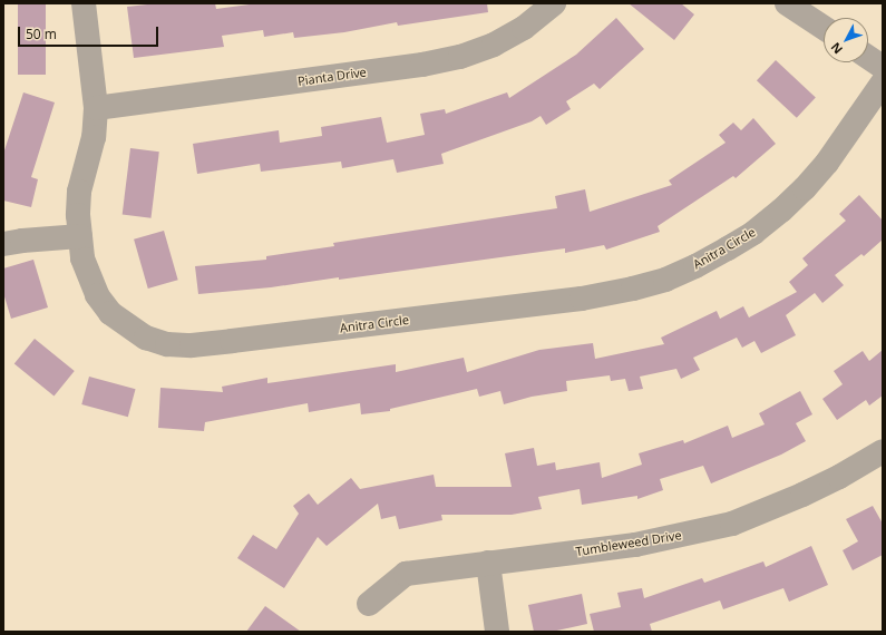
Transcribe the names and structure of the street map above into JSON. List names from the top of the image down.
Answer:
{
  "streets": {
    "street": ["Pianta Drive", "Anitra Circle", "Tumbleweed Drive"]
  },
  "crossings": [
    ["Pianta Drive", "Anitra Circle"]
  ],
  "scale_bar": "50 m",
  "north": "bottom left"
}
